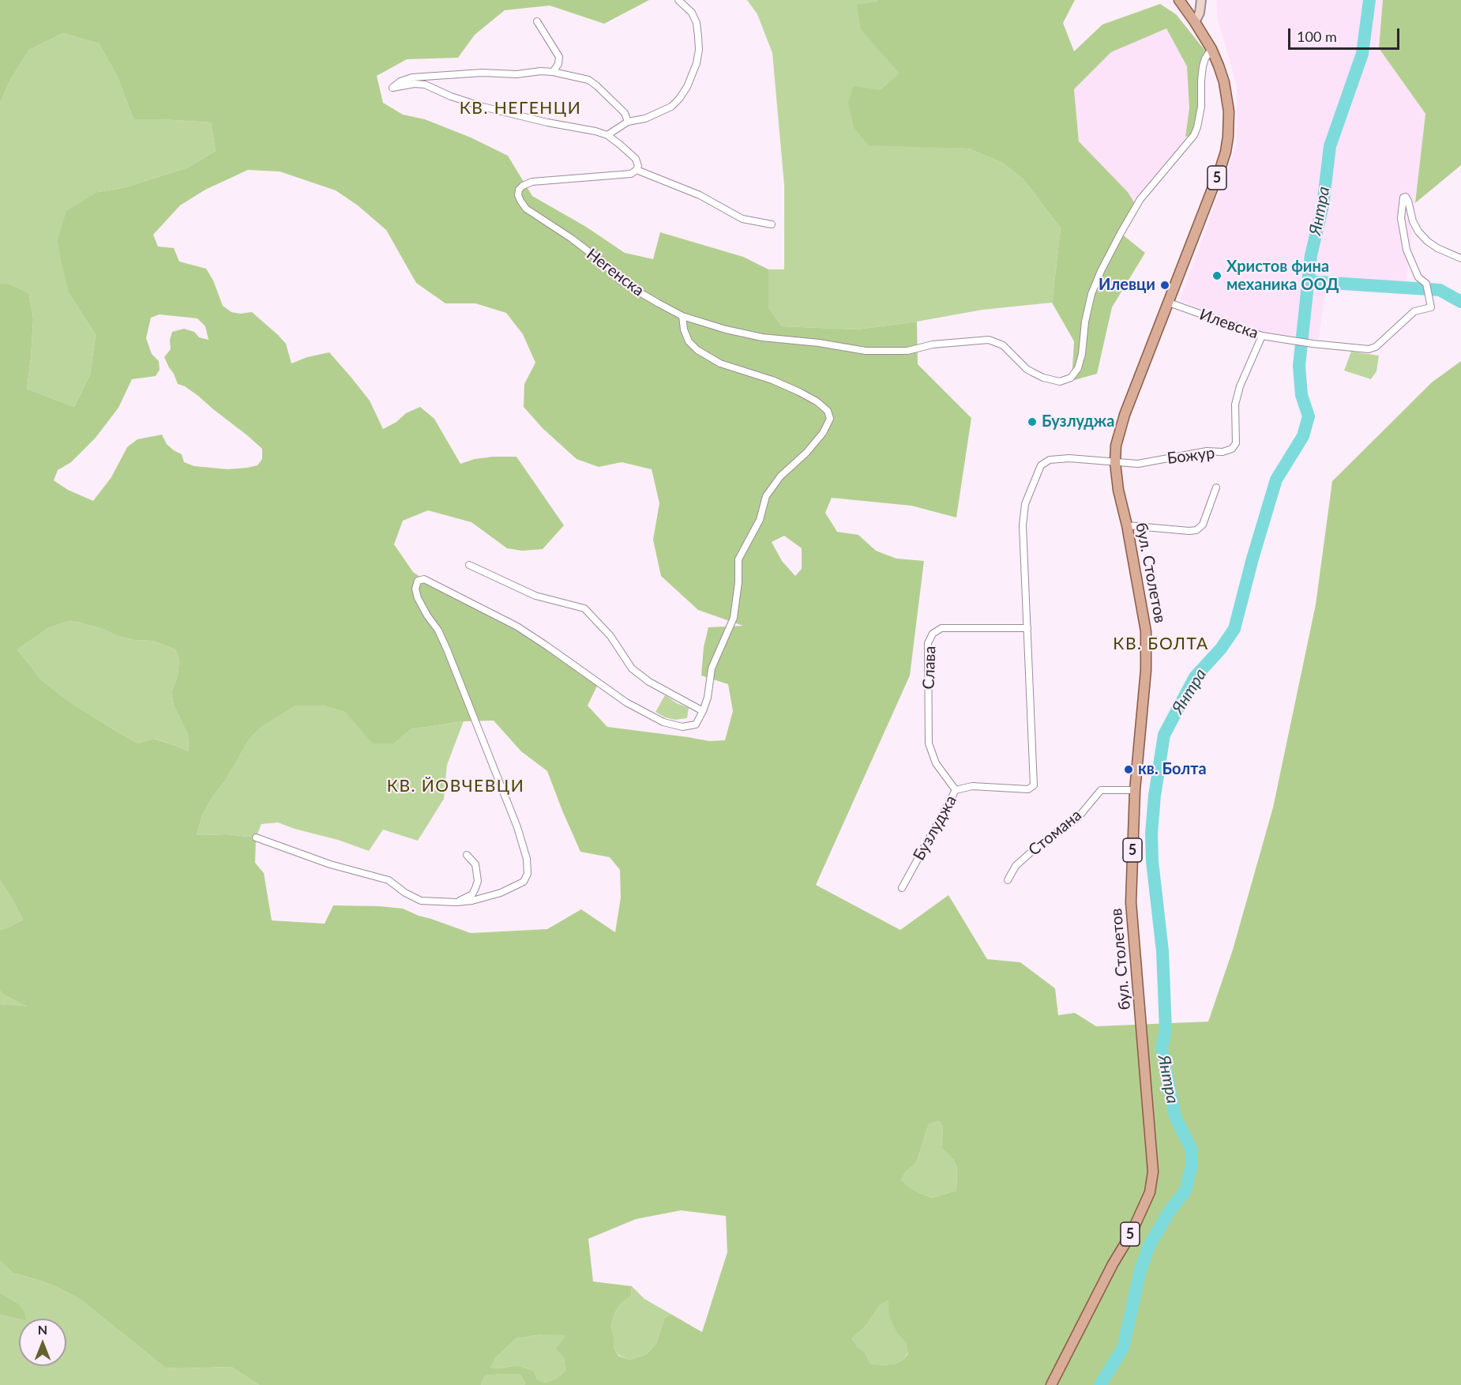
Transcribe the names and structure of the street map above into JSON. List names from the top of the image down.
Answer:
{
  "streets": {
    "main road": ["5", "бул. Столетов"],
    "street": [
      "Негенска",
      "Илевска",
      "Божур",
      "Слава",
      "Бузлуджа",
      "Стомана"
    ]
  },
  "crossings": [
    ["5", "Негенска"],
    ["5", "бул. Столетов"],
    ["Негенска", "бул. Столетов"],
    ["Илевска", "Божур"],
    ["Илевска", "бул. Столетов"],
    ["Божур", "бул. Столетов"],
    ["Божур", "Бузлуджа"],
    ["бул. Столетов", "Бузлуджа"],
    ["бул. Столетов", "Стомана"],
    ["Слава", "Бузлуджа"]
  ],
  "districts": ["КВ. НЕГЕНЦИ", "КВ. БОЛТА", "КВ. ЙОВЧЕВЦИ"],
  "water": ["Янтра"],
  "places": [
    "Христов фина механика ООД",
    "Илевци",
    "Бузлуджа",
    "кв. Болта"
  ],
  "scale_bar": "100 m",
  "north": "top"
}
